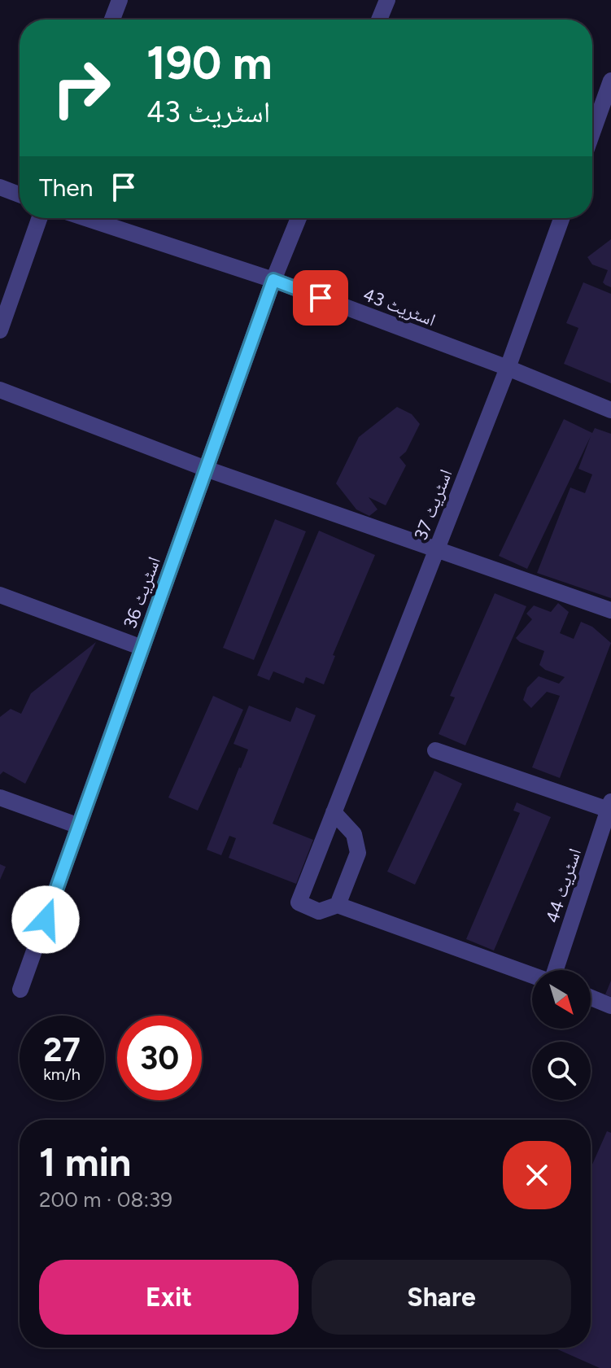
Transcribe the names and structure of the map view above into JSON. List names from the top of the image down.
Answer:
{
  "streets": {
    "street": [
      "اسٹریٹ 43",
      "اسٹریٹ 37",
      "اسٹریٹ 36",
      "اسٹریٹ 44"
    ]
  },
  "crossings": [
    ["اسٹریٹ 43", "اسٹریٹ 37"],
    ["اسٹریٹ 43", "اسٹریٹ 36"]
  ],
  "north": "bottom right",
  "page": {
    "turn": ["190 m", "اسٹریٹ 43"],
    "then": "Then",
    "speed": "27 km/h",
    "limit": "30",
    "heading": ["1 min", "200 m · 08:39"],
    "buttons": ["Exit", "Share"]
  }
}
